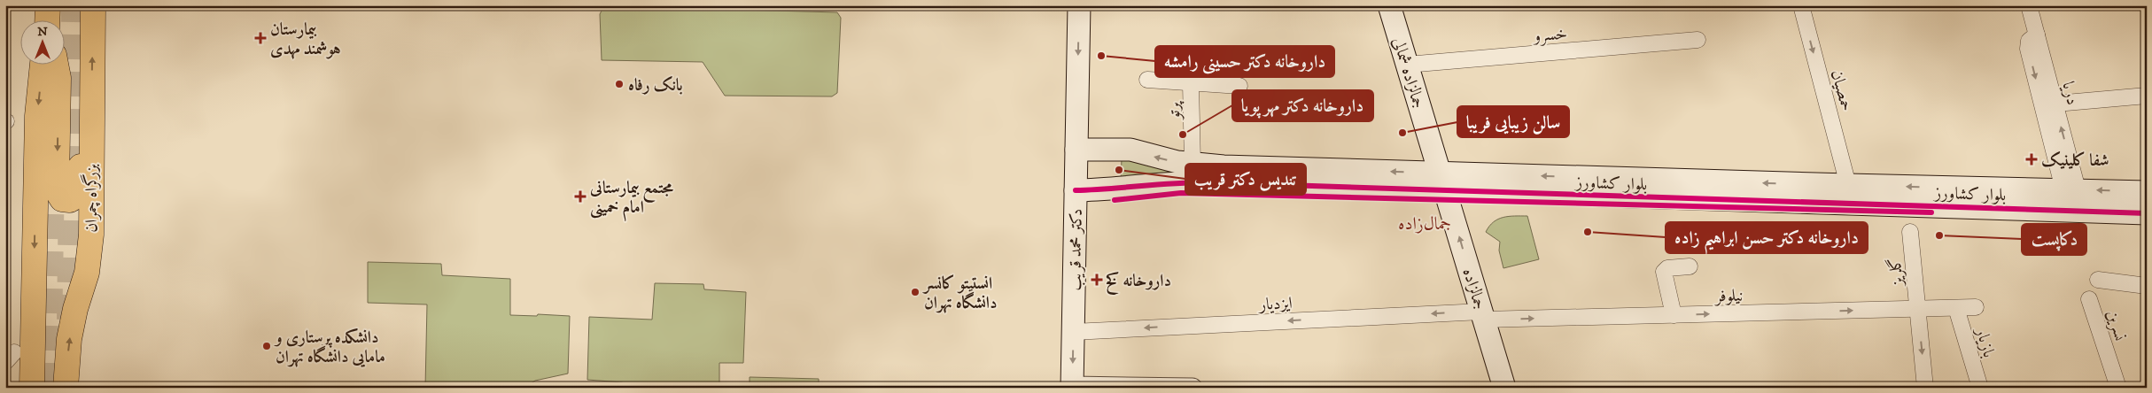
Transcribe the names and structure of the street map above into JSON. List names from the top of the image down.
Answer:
{
  "streets": {
    "highway": ["بزرگراه چمران"],
    "main road": [
      "جمالزاده شمالی",
      "بلوار کشاورز",
      "دکتر محمد قریب",
      "جمالزاده"
    ],
    "street": [
      "خسرو",
      "حمصیان",
      "دریا",
      "پرتو",
      "گلریز",
      "نیلوفر",
      "ایزدیار",
      "نسرین",
      "بازیار"
    ]
  },
  "crossings": [
    ["خسرو", "جمالزاده شمالی"],
    ["جمالزاده شمالی", "بلوار کشاورز"],
    ["جمالزاده شمالی", "جمالزاده"],
    ["حمصیان", "بلوار کشاورز"],
    ["دریا", "بلوار کشاورز"],
    ["پرتو", "بلوار کشاورز"],
    ["بلوار کشاورز", "دکتر محمد قریب"],
    ["بلوار کشاورز", "جمالزاده"],
    ["دکتر محمد قریب", "ایزدیار"],
    ["گلریز", "نیلوفر"],
    ["جمالزاده", "نیلوفر"],
    ["جمالزاده", "ایزدیار"],
    ["نیلوفر", "ایزدیار"],
    ["نیلوفر", "بازیار"]
  ],
  "one_way": [
    "حمصیان",
    "دکتر محمد قریب",
    "گلریز",
    "جمالزاده",
    "نیلوفر",
    "ایزدیار"
  ],
  "districts": ["جمال‌زاده"],
  "places": {
    "health": [
      "بیمارستان هوشمند مهدی",
      "شفا کلینیک",
      "مجتمع بیمارستانی امام خمینی",
      "داروخانه کخ"
    ],
    "other": [
      "داروخانه دکتر حسینی رامشه",
      "بانک رفاه",
      "سالن زیبایی فریبا",
      "داروخانه دکتر مهر پویا",
      "تندیس دکتر قریب",
      "داروخانه دکتر حسن ابراهیم زاده",
      "دکاپست",
      "انستیتو کانسر دانشگاه تهران",
      "دانشکده پرستاری و مامایی دانشگاه تهران"
    ]
  },
  "north": "top"
}
